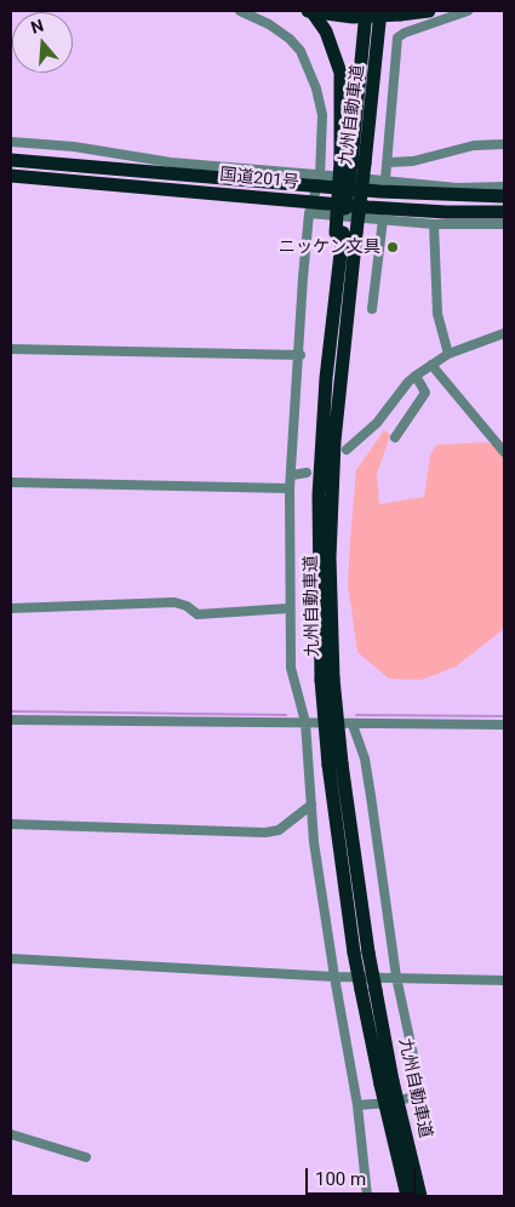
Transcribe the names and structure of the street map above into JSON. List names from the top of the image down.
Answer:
{
  "streets": {
    "highway": ["九州自動車道", "国道201号"]
  },
  "places": ["ニッケン文具"],
  "scale_bar": "100 m",
  "north": "top"
}
